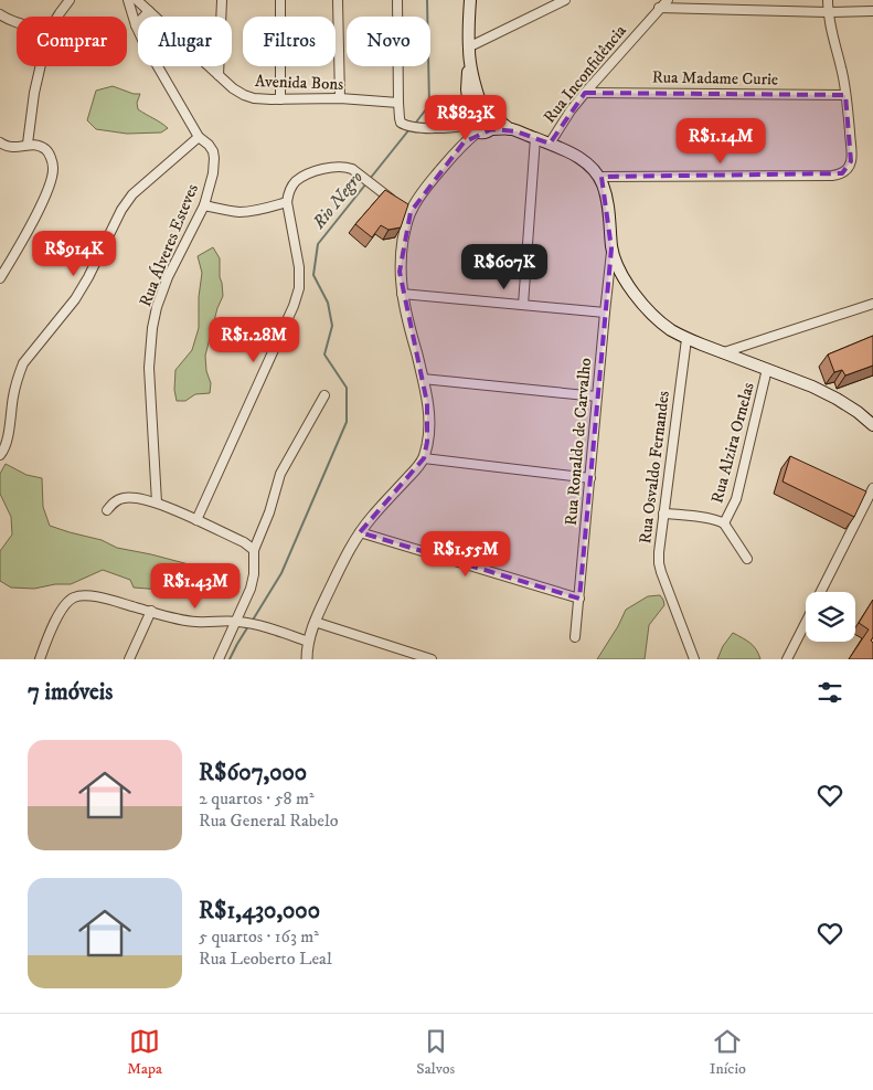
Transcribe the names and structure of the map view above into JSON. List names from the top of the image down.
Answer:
{
  "streets": {
    "street": [
      "Rua Inconfidência",
      "Rua Madame Curie",
      "Avenida Bons",
      "Rua Álveres Esteves",
      "Rua Ronaldo de Carvalho",
      "Rua Alzira Ornelas",
      "Rua Osvaldo Fernandes"
    ]
  },
  "crossings": [
    ["Rua Inconfidência", "Rua Madame Curie"],
    ["Rua Alzira Ornelas", "Rua Osvaldo Fernandes"]
  ],
  "water": ["Rio Negro"],
  "page": {
    "chip": [
      "Comprar",
      "Alugar",
      "Filtros",
      "Novo"
    ],
    "price": [
      "R$823K",
      "R$1.14M",
      "R$914K",
      "R$607K",
      "R$1.28M",
      "R$1.55M",
      "R$1.43M"
    ],
    "heading": "7 imóveis",
    "list": [
      {
        "name": "R$607,000",
        "note": "2 quartos · 58 m² · Rua General Rabelo"
      },
      {
        "name": "R$1,430,000",
        "note": "5 quartos · 163 m² · Rua Leoberto Leal"
      }
    ],
    "tabs": ["Mapa", "Salvos", "Início"]
  }
}
